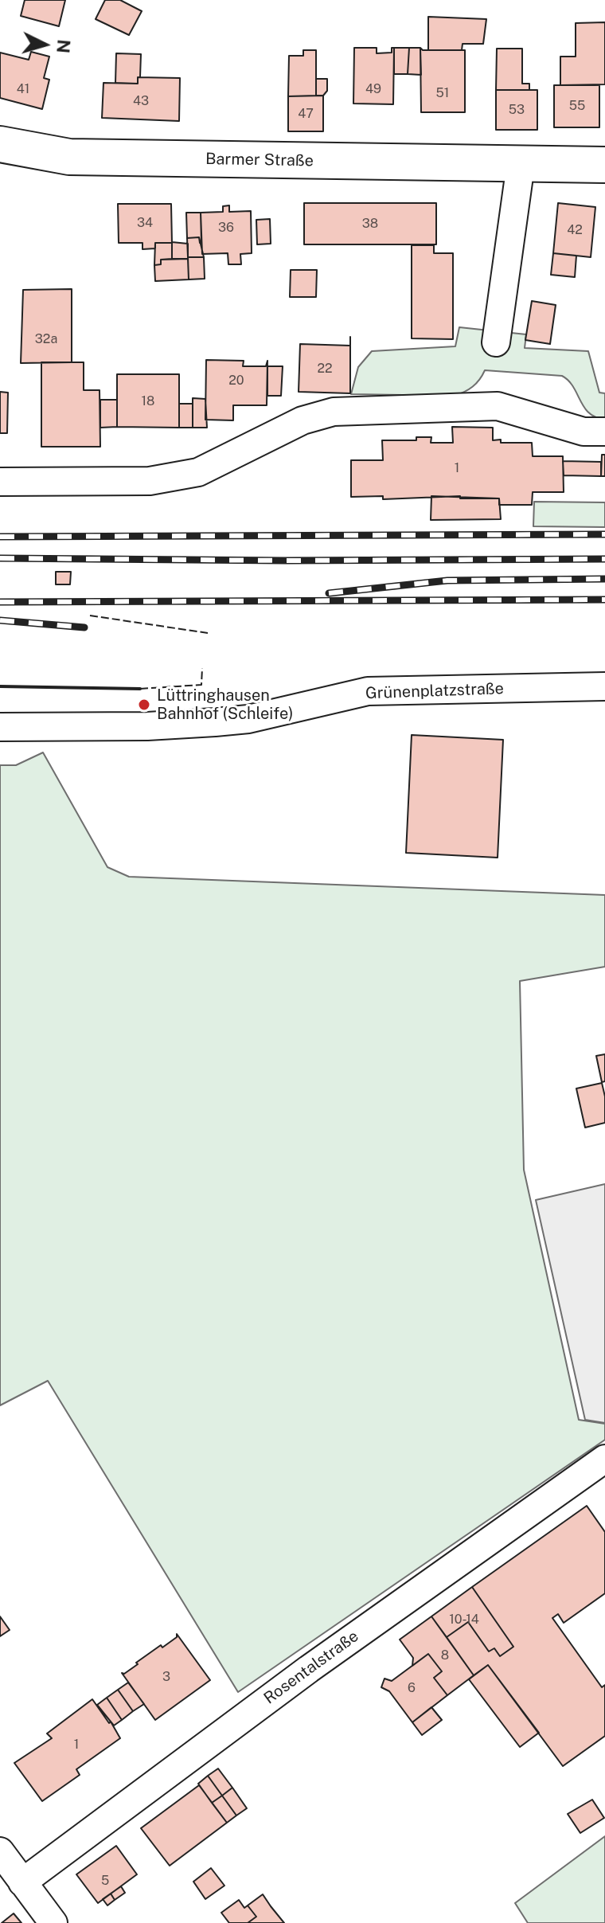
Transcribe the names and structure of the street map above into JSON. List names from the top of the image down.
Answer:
{
  "streets": {
    "main road": ["Barmer Straße"],
    "street": ["Grünenplatzstraße", "Rosentalstraße"]
  },
  "places": ["Lüttringhausen Bahnhof (Schleife)"],
  "house_numbers": [
    "41",
    "49",
    "51",
    "43",
    "55",
    "53",
    "47",
    "34",
    "38",
    "36",
    "42",
    "32a",
    "22",
    "20",
    "18",
    "1",
    "10-14",
    "8",
    "3",
    "6",
    "1",
    "5"
  ],
  "north": "right"
}
